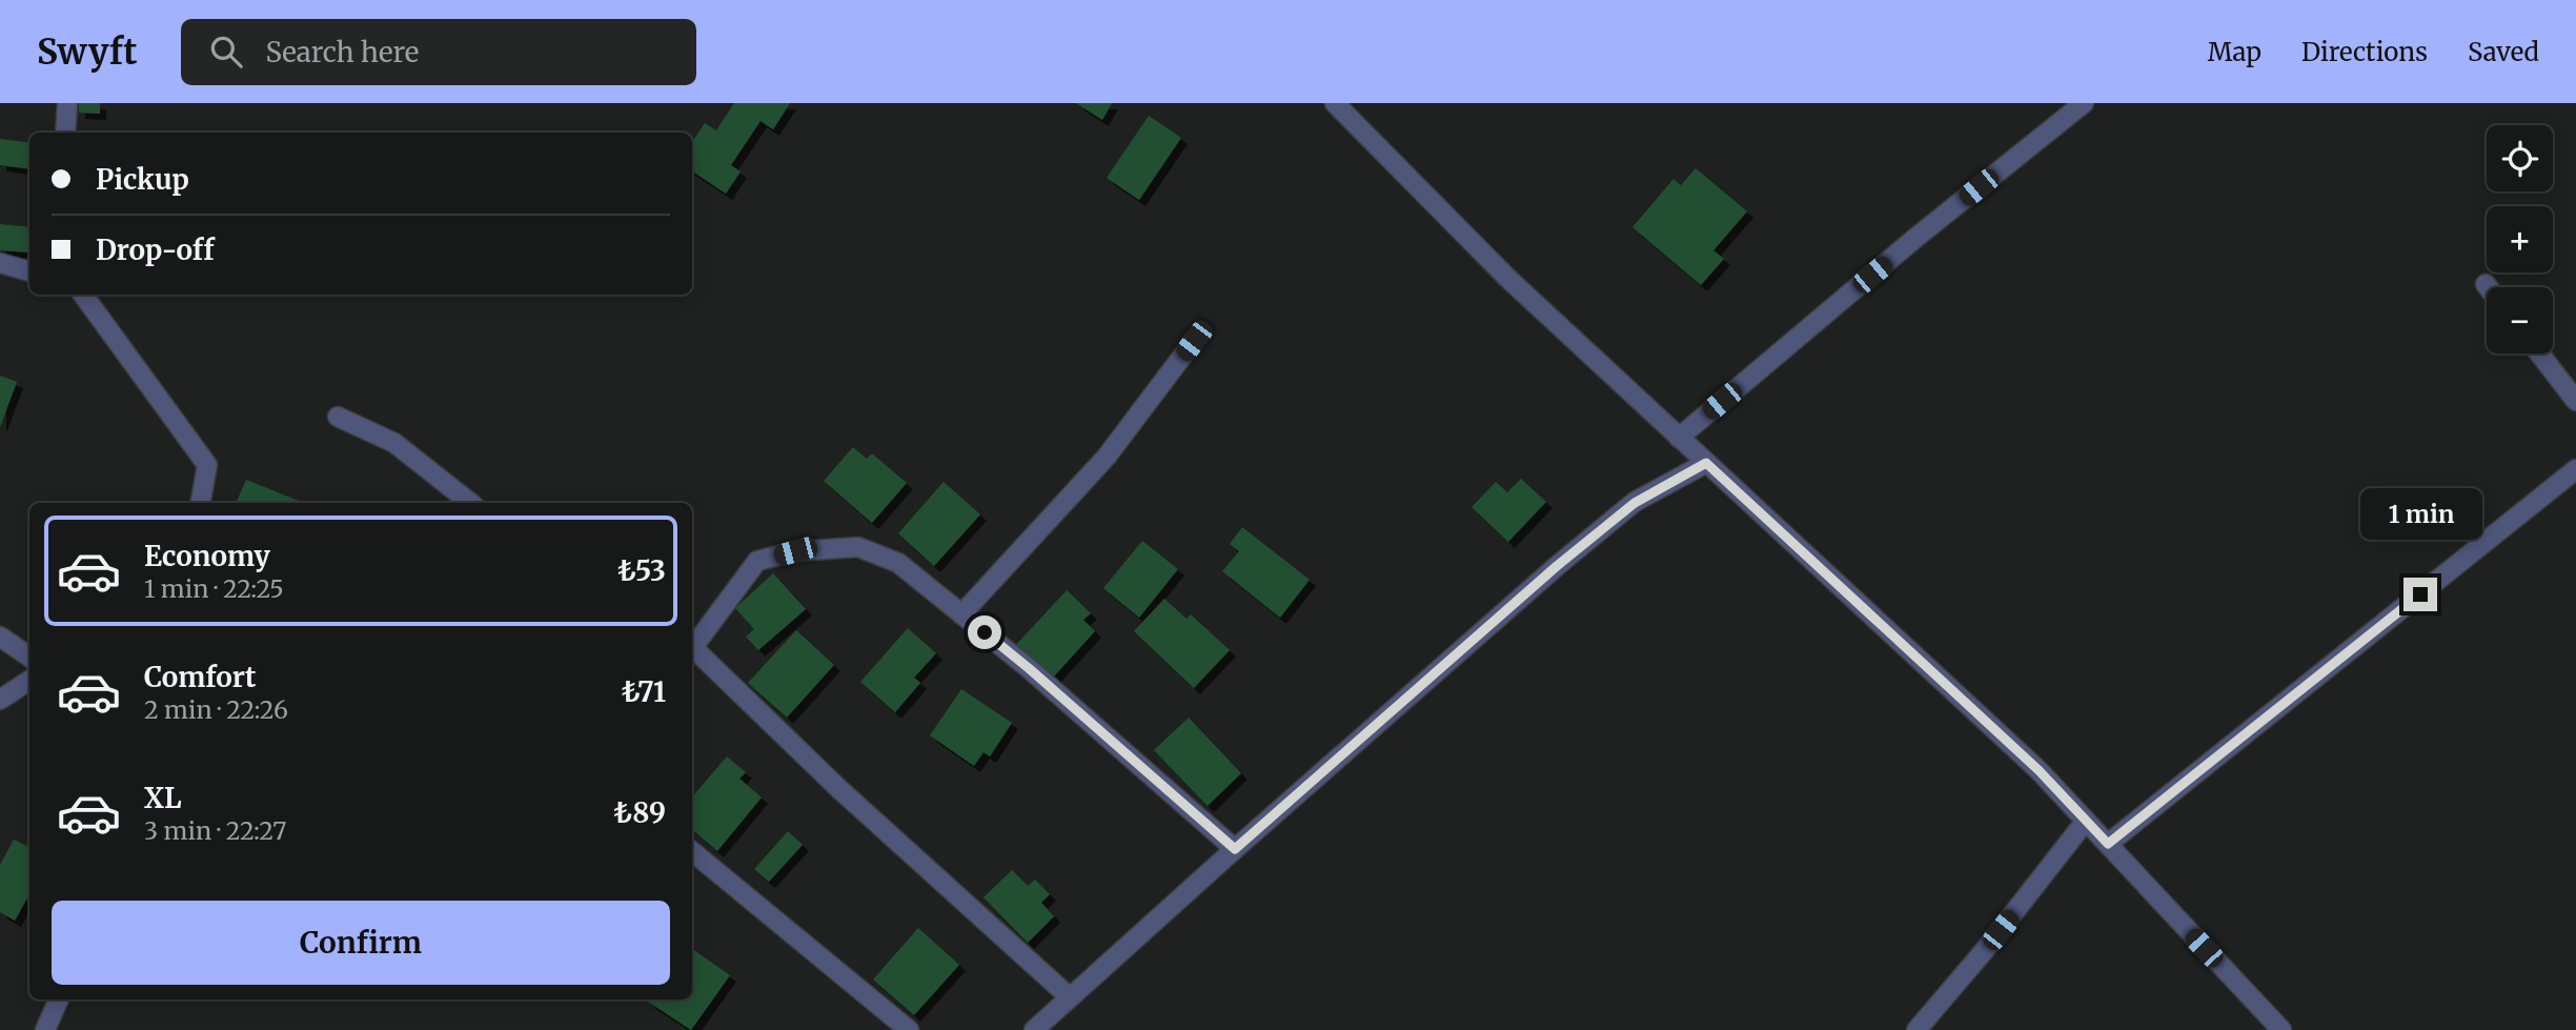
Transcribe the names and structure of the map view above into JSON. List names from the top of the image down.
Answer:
{
  "page": {
    "header": "Swyft",
    "search": "Search here",
    "nav": ["Map", "Directions", "Saved"],
    "map_buttons": ["+", "−"],
    "banner": ["Pickup", "Drop-off"],
    "bubble": "1 min",
    "list": [
      {
        "name": "Economy",
        "note": "1 min · 22:25",
        "value": "₺53"
      },
      {
        "name": "Comfort",
        "note": "2 min · 22:26",
        "value": "₺71"
      },
      {
        "name": "XL",
        "note": "3 min · 22:27",
        "value": "₺89"
      }
    ],
    "buttons": "Confirm"
  }
}
